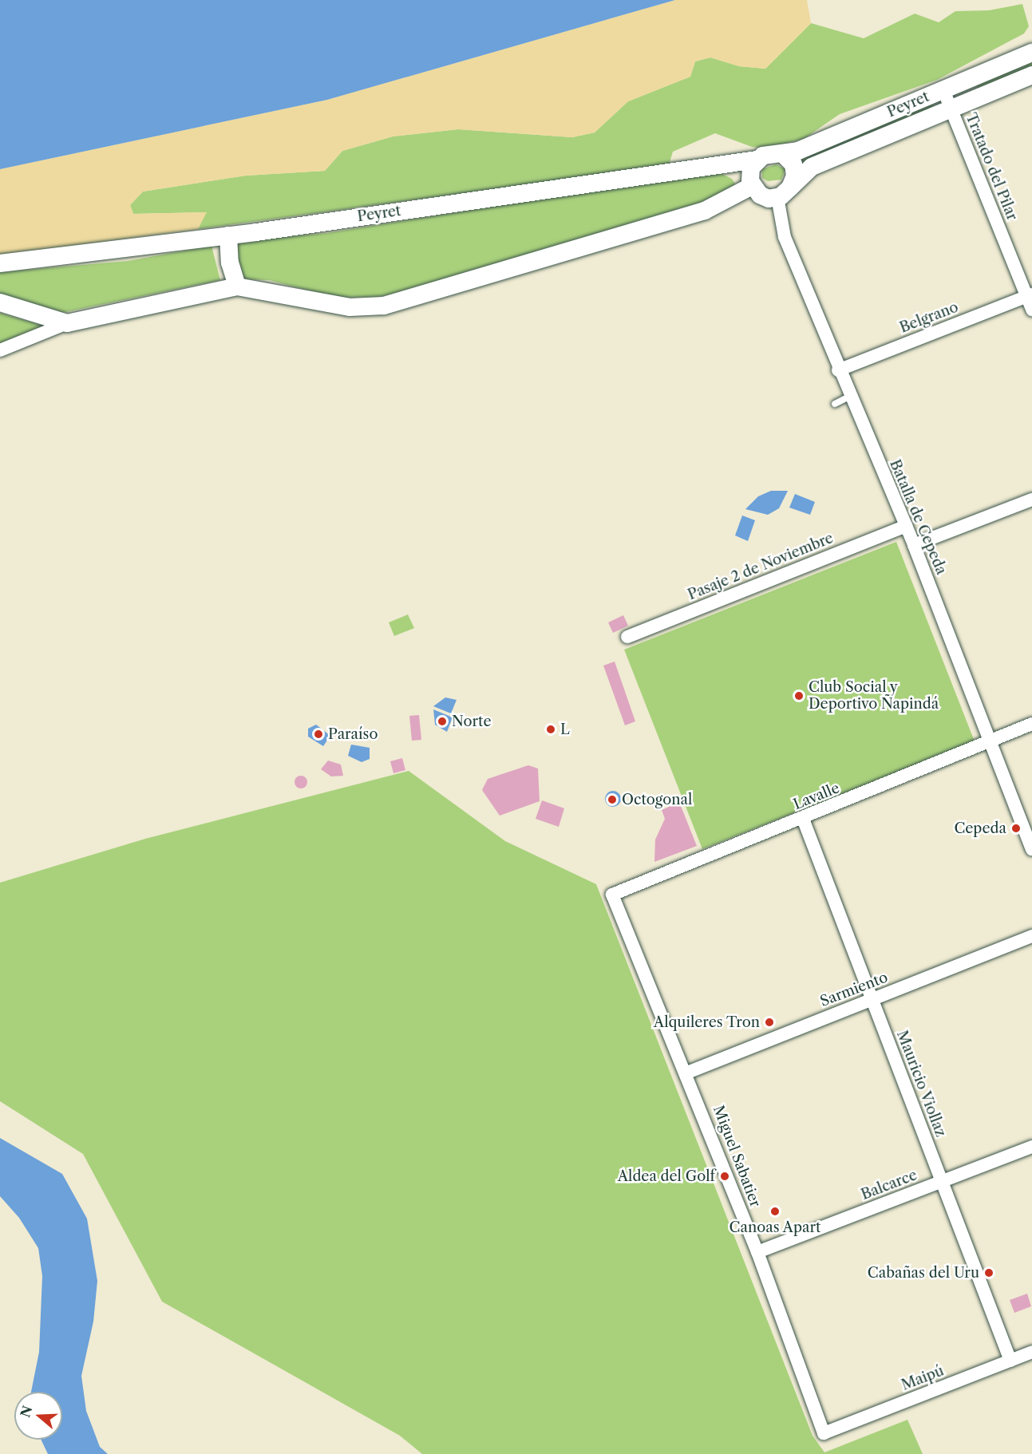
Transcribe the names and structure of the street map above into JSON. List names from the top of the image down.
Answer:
{
  "streets": {
    "street": [
      "Peyret",
      "Tratado del Pilar",
      "Belgrano",
      "Batalla de Cepeda",
      "Pasaje 2 de Noviembre",
      "Lavalle",
      "Sarmiento",
      "Mauricio Viollaz",
      "Miguel Sabatier",
      "Balcarce",
      "Maipú"
    ]
  },
  "crossings": [
    ["Peyret", "Tratado del Pilar"],
    ["Peyret", "Batalla de Cepeda"],
    ["Tratado del Pilar", "Belgrano"],
    ["Belgrano", "Batalla de Cepeda"],
    ["Batalla de Cepeda", "Pasaje 2 de Noviembre"],
    ["Batalla de Cepeda", "Lavalle"],
    ["Lavalle", "Mauricio Viollaz"],
    ["Lavalle", "Miguel Sabatier"],
    ["Sarmiento", "Mauricio Viollaz"],
    ["Sarmiento", "Miguel Sabatier"],
    ["Mauricio Viollaz", "Balcarce"],
    ["Mauricio Viollaz", "Maipú"],
    ["Miguel Sabatier", "Balcarce"],
    ["Miguel Sabatier", "Maipú"]
  ],
  "places": [
    "Club Social y Deportivo Ñapindá",
    "Norte",
    "L",
    "Paraíso",
    "Octogonal",
    "Cepeda",
    "Alquileres Tron",
    "Aldea del Golf",
    "Canoas Apart",
    "Cabañas del Uru"
  ],
  "north": "left"
}
